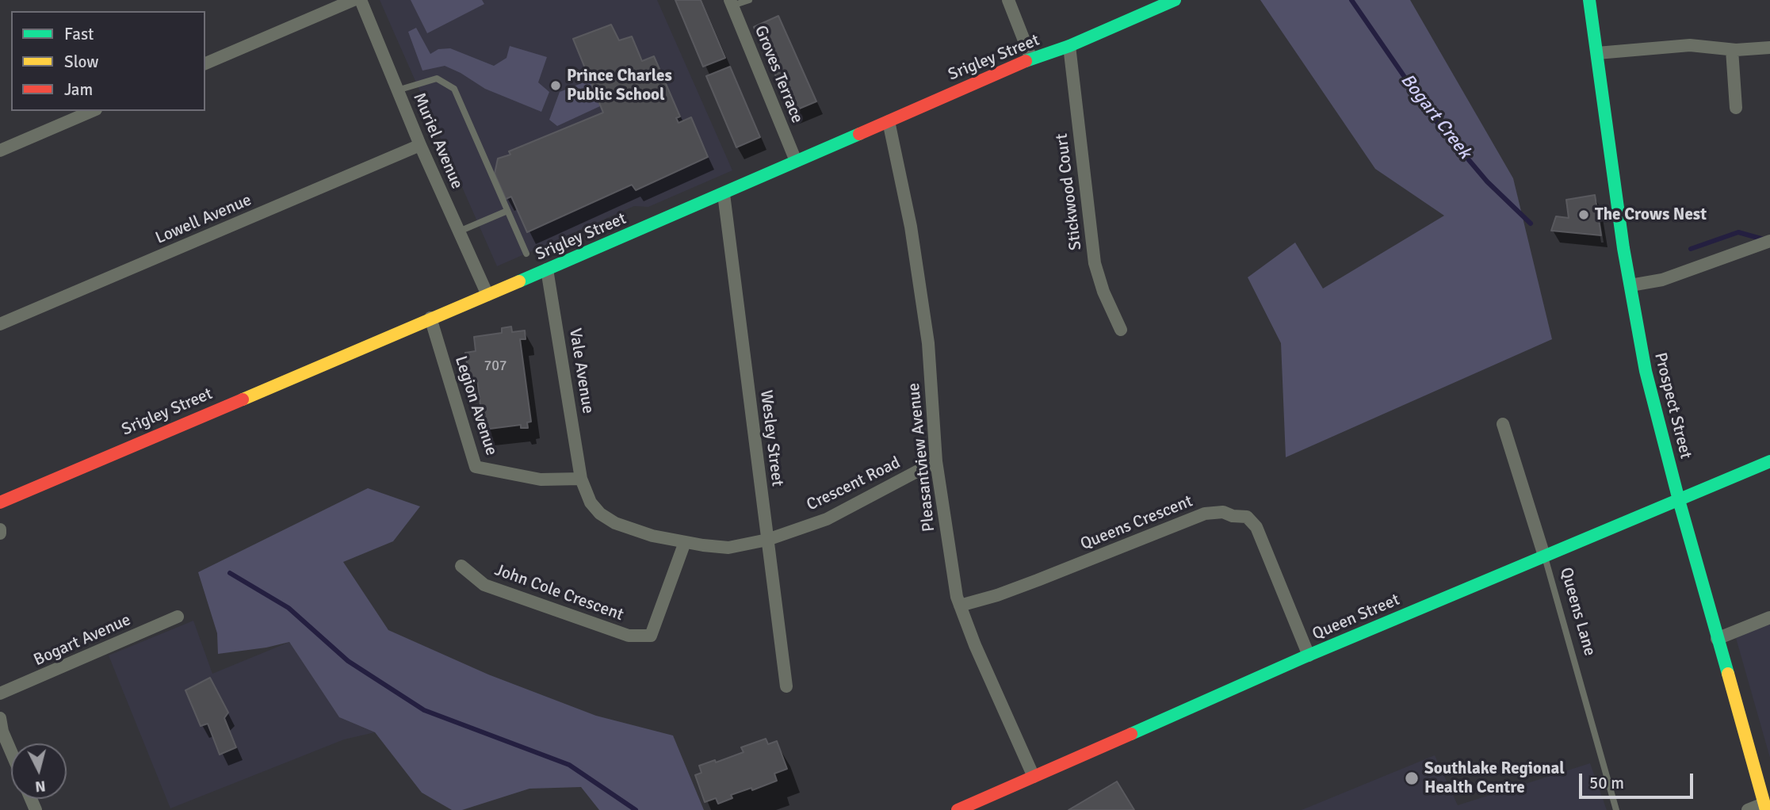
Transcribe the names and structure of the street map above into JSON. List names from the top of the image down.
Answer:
{
  "streets": {
    "street": [
      "Srigley Street",
      "Groves Terrace",
      "Muriel Avenue",
      "Stickwood Court",
      "Lowell Avenue",
      "Vale Avenue",
      "Legion Avenue",
      "Prospect Street",
      "Wesley Street",
      "Pleasantview Avenue",
      "Crescent Road",
      "Queens Crescent",
      "John Cole Crescent",
      "Queens Lane",
      "Queen Street",
      "Bogart Avenue"
    ]
  },
  "crossings": [
    ["Srigley Street", "Groves Terrace"],
    ["Srigley Street", "Muriel Avenue"],
    ["Srigley Street", "Stickwood Court"],
    ["Srigley Street", "Vale Avenue"],
    ["Srigley Street", "Legion Avenue"],
    ["Srigley Street", "Wesley Street"],
    ["Srigley Street", "Pleasantview Avenue"],
    ["Muriel Avenue", "Lowell Avenue"],
    ["Vale Avenue", "Legion Avenue"],
    ["Vale Avenue", "Crescent Road"],
    ["Legion Avenue", "Crescent Road"],
    ["Prospect Street", "Queen Street"],
    ["Wesley Street", "Crescent Road"],
    ["Pleasantview Avenue", "Crescent Road"],
    ["Pleasantview Avenue", "Queens Crescent"],
    ["Pleasantview Avenue", "Queen Street"],
    ["Crescent Road", "John Cole Crescent"],
    ["Queens Crescent", "Queen Street"],
    ["Queens Lane", "Queen Street"]
  ],
  "water": ["Bogart Creek"],
  "places": ["Prince Charles Public School", "The Crows Nest", "Southlake Regional Health Centre"],
  "house_numbers": ["707"],
  "legend": ["Fast", "Slow", "Jam"],
  "scale_bar": "50 m",
  "north": "bottom"
}
